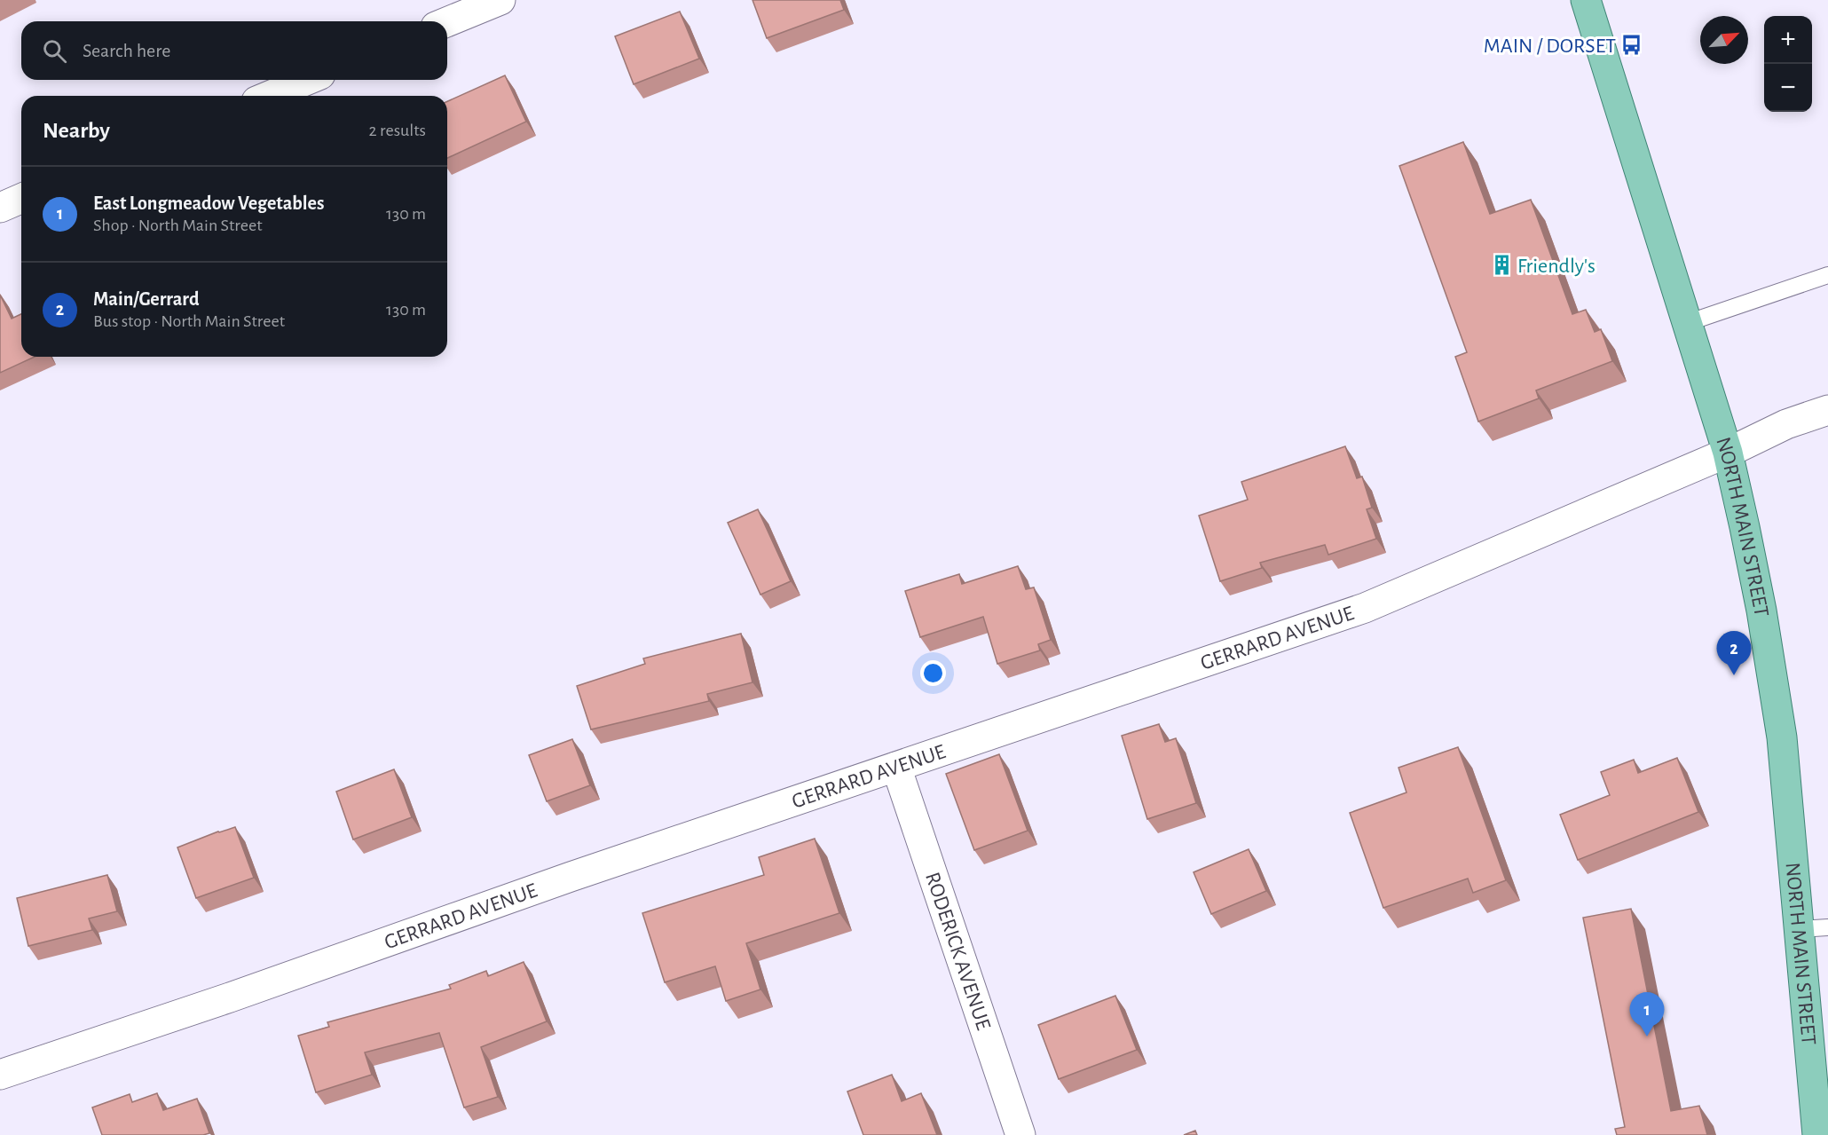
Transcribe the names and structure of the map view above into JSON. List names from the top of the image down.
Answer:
{
  "streets": {
    "main road": ["NORTH MAIN STREET"],
    "street": ["GERRARD AVENUE", "RODERICK AVENUE"]
  },
  "crossings": [
    ["NORTH MAIN STREET", "GERRARD AVENUE"],
    ["GERRARD AVENUE", "RODERICK AVENUE"]
  ],
  "places": {
    "bus stop": ["MAIN / DORSET"],
    "building": ["Friendly's"]
  },
  "north": "top right",
  "page": {
    "map_buttons": ["+", "−"],
    "search": "Search here",
    "heading": ["Nearby", "2 results"],
    "list": [
      {
        "mark": "1",
        "name": "East Longmeadow Vegetables",
        "note": "Shop · North Main Street",
        "value": "130 m"
      },
      {
        "mark": "2",
        "name": "Main/Gerrard",
        "note": "Bus stop · North Main Street",
        "value": "130 m"
      }
    ],
    "pins": ["2", "1"]
  }
}
